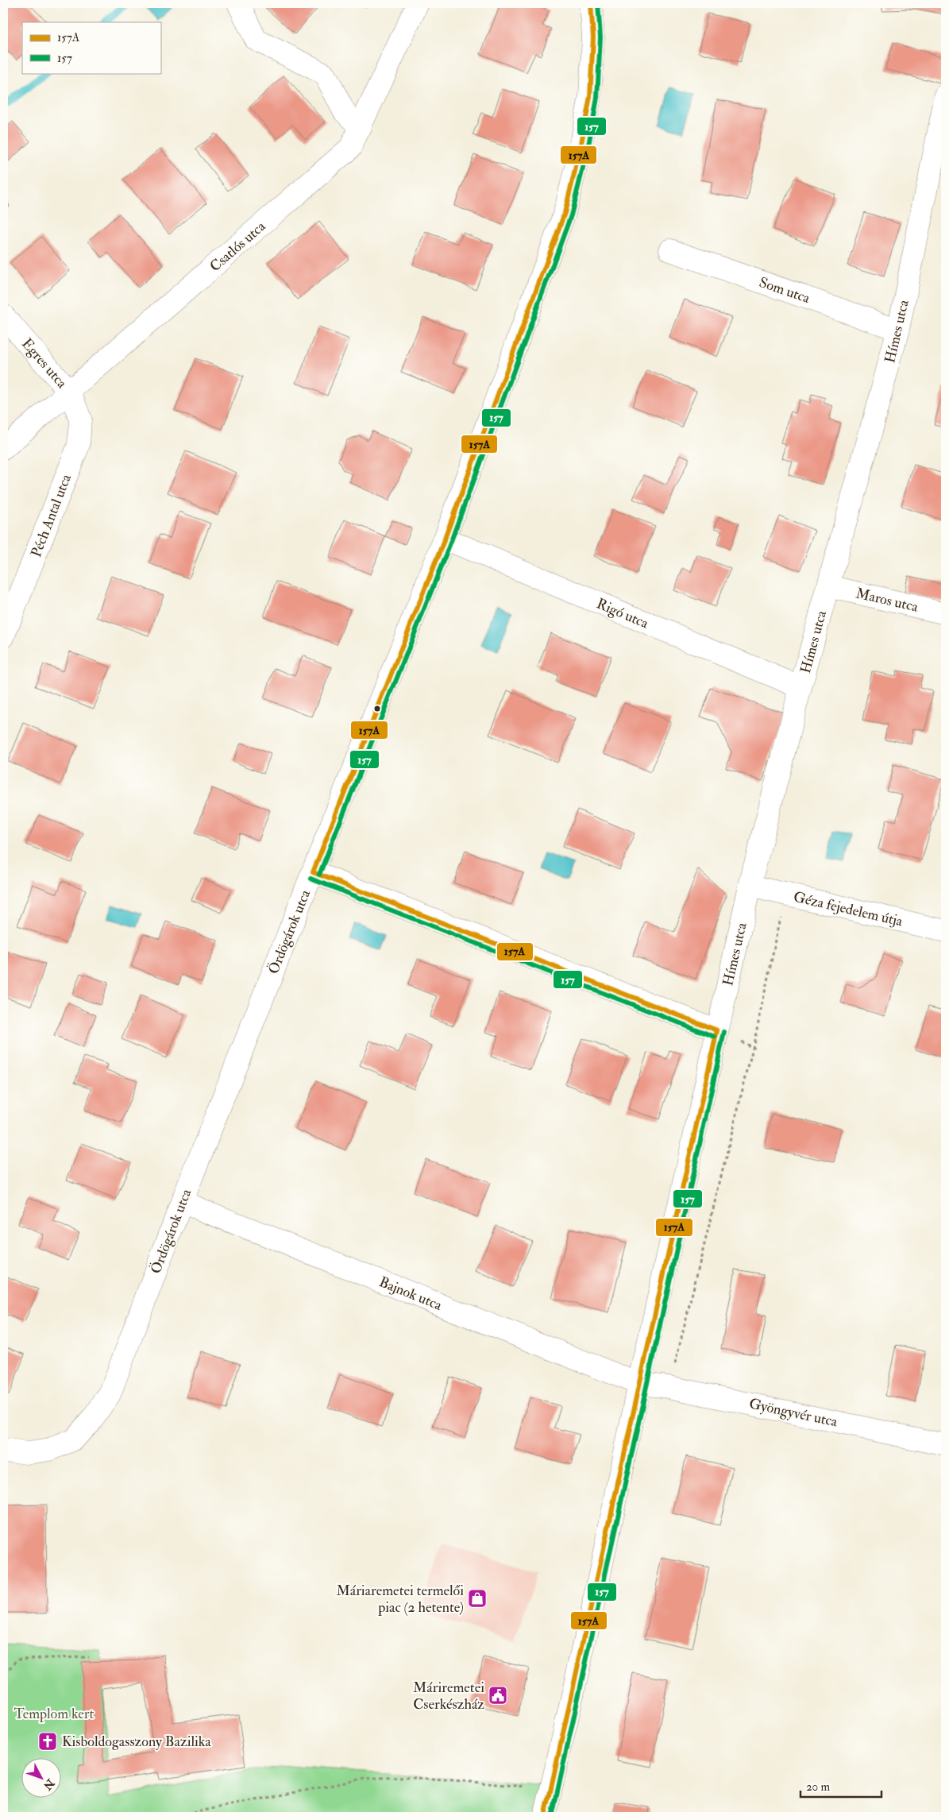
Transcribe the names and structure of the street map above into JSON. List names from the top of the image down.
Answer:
{
  "streets": {
    "street": [
      "Csatlós utca",
      "Som utca",
      "Hímes utca",
      "Egres utca",
      "Péch Antal utca",
      "Maros utca",
      "Rigó utca",
      "Géza fejedelem útja",
      "Ördögárok utca",
      "Bajnok utca",
      "Gyöngyvér utca"
    ]
  },
  "crossings": [
    ["Csatlós utca", "Egres utca"],
    ["Csatlós utca", "Péch Antal utca"],
    ["Som utca", "Hímes utca"],
    ["Hímes utca", "Maros utca"],
    ["Hímes utca", "Rigó utca"],
    ["Hímes utca", "Géza fejedelem útja"],
    ["Hímes utca", "Bajnok utca"],
    ["Hímes utca", "Gyöngyvér utca"],
    ["Egres utca", "Péch Antal utca"],
    ["Rigó utca", "Ördögárok utca"],
    ["Ördögárok utca", "Bajnok utca"],
    ["Bajnok utca", "Gyöngyvér utca"]
  ],
  "parks": ["Templom kert"],
  "places": {
    "shop": ["Máriaremetei termelői piac (2 hetente)"],
    "public building": ["Máriremetei Cserkészház"],
    "church": ["Kisboldogasszony Bazilika"]
  },
  "lines": ["transit line 157A", "transit line 157"],
  "legend": ["157A", "157"],
  "scale_bar": "20 m",
  "north": "bottom right"
}
